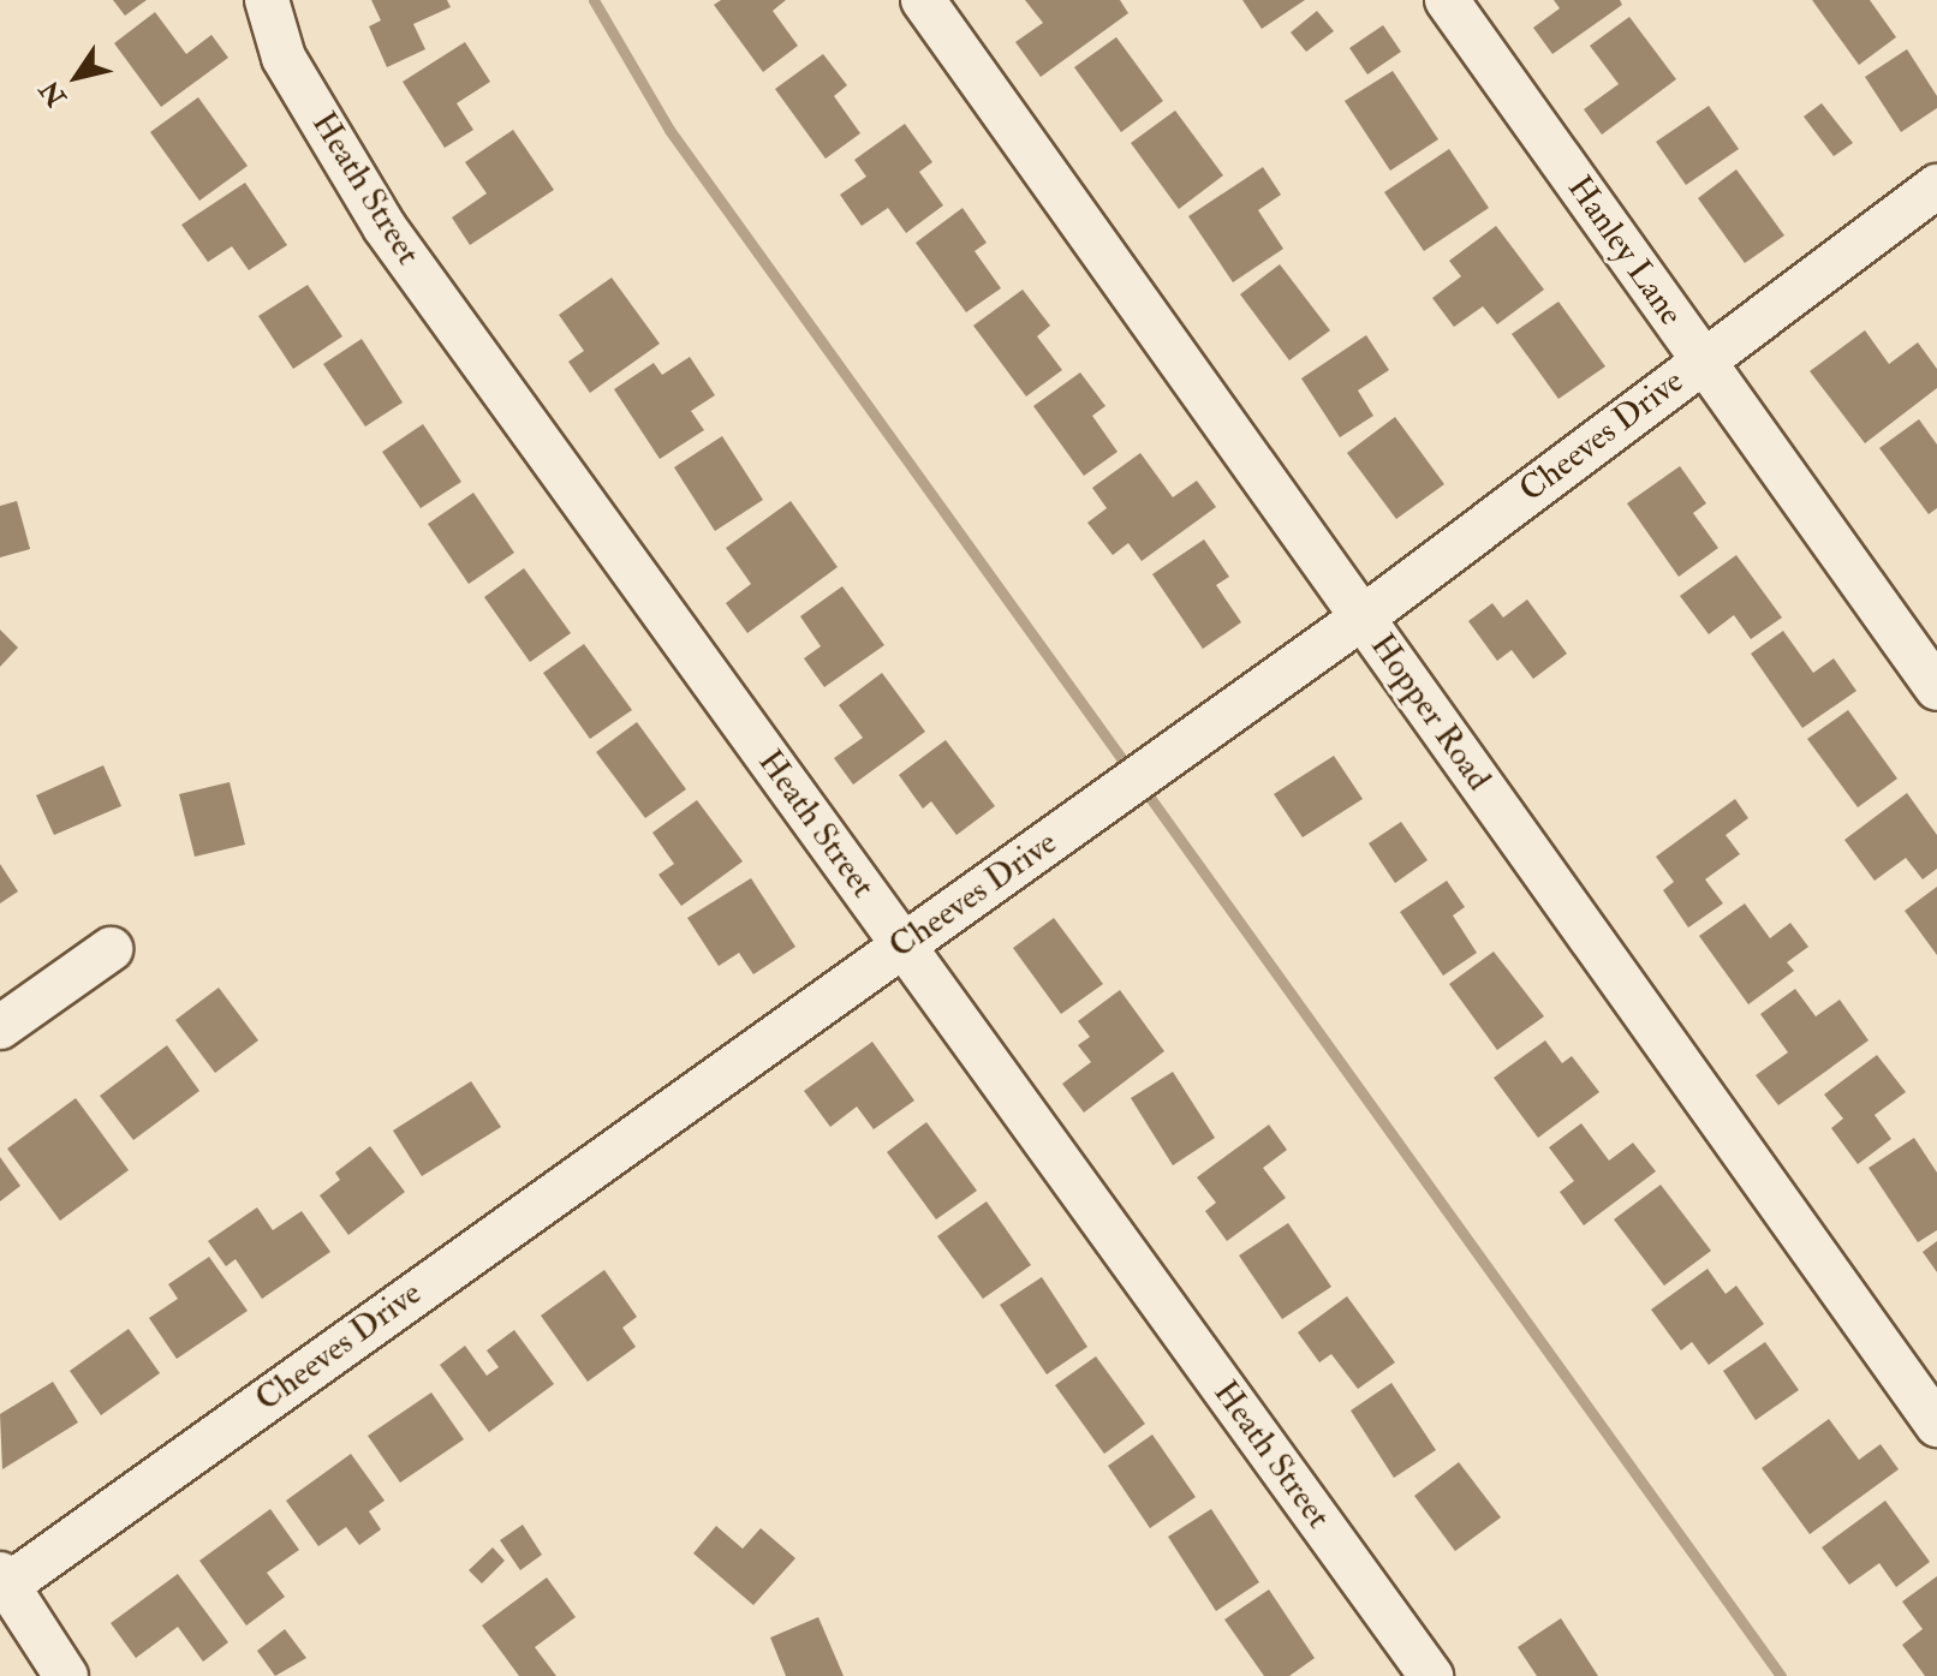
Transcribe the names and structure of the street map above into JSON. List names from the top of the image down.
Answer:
{
  "streets": {
    "street": [
      "Heath Street",
      "Hanley Lane",
      "Cheeves Drive",
      "Hopper Road"
    ]
  },
  "crossings": [
    ["Heath Street", "Cheeves Drive"],
    ["Hanley Lane", "Cheeves Drive"],
    ["Cheeves Drive", "Hopper Road"]
  ],
  "north": "bottom left"
}
